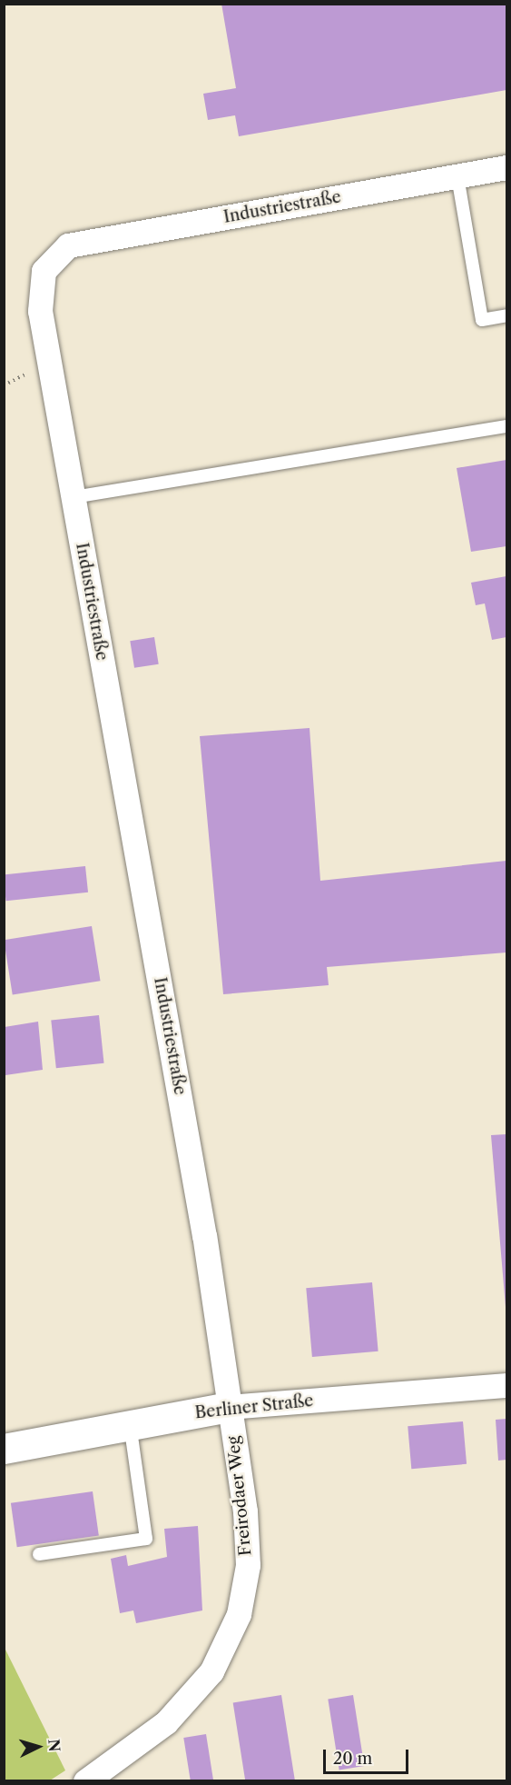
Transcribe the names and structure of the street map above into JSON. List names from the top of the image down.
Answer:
{
  "streets": {
    "street": ["Industriestraße", "Berliner Straße", "Freirodaer Weg"]
  },
  "crossings": [
    ["Industriestraße", "Berliner Straße"],
    ["Industriestraße", "Freirodaer Weg"],
    ["Berliner Straße", "Freirodaer Weg"]
  ],
  "scale_bar": "20 m",
  "north": "right"
}
